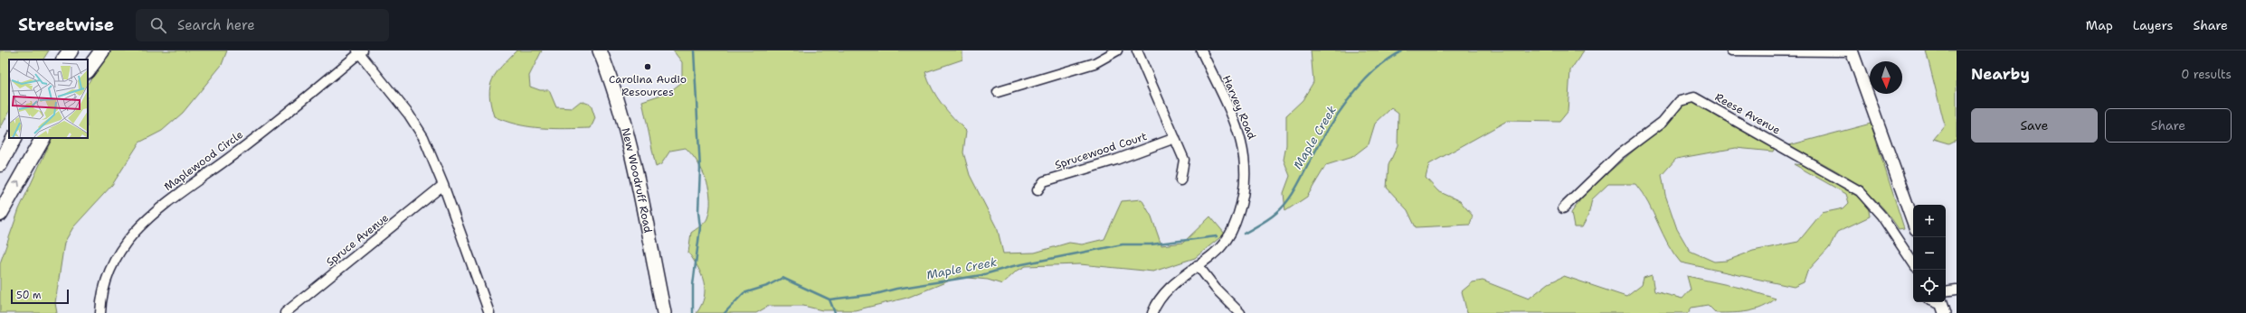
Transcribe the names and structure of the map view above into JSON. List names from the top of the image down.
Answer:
{
  "streets": {
    "main road": ["New Woodruff Road"],
    "street": [
      "Harvey Road",
      "Reese Avenue",
      "Sprucewood Court",
      "Maplewood Circle",
      "Spruce Avenue"
    ]
  },
  "crossings": [
    ["Maplewood Circle", "Spruce Avenue"]
  ],
  "water": ["Maple Creek"],
  "places": ["Carolina Audio Resources"],
  "scale_bar": "50 m",
  "north": "bottom",
  "page": {
    "header": "Streetwise",
    "search": "Search here",
    "nav": ["Map", "Layers", "Share"],
    "heading": ["Nearby", "0 results"],
    "buttons": ["Save", "Share"],
    "map_buttons": ["+", "−"],
    "scale": "50 m"
  }
}
